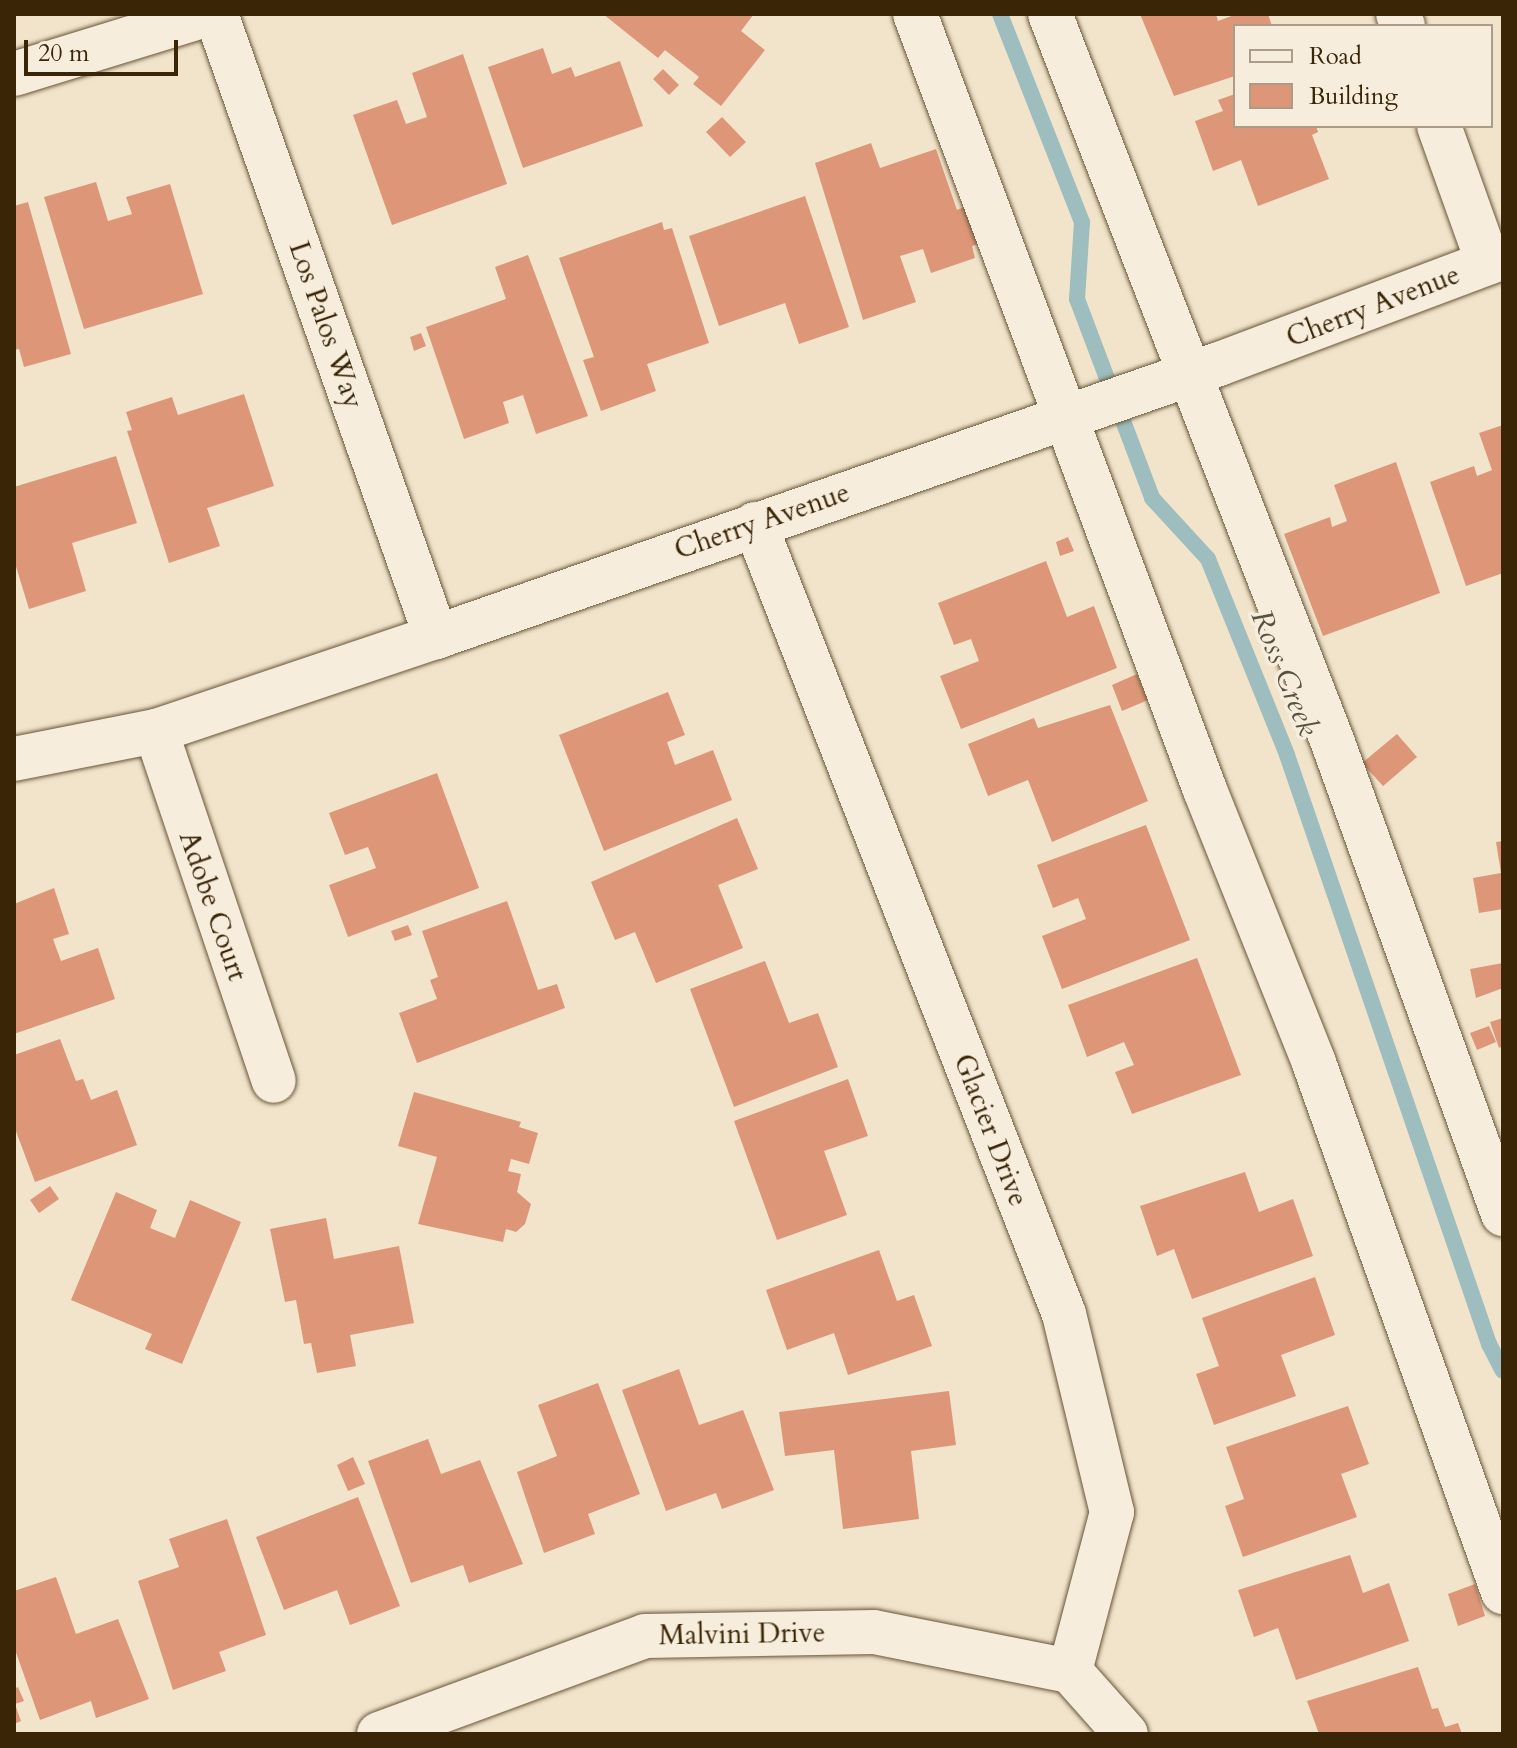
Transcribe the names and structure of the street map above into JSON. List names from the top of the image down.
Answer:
{
  "streets": {
    "street": [
      "Cherry Avenue",
      "Los Palos Way",
      "Adobe Court",
      "Glacier Drive",
      "Malvini Drive"
    ]
  },
  "crossings": [
    ["Cherry Avenue", "Los Palos Way"],
    ["Cherry Avenue", "Adobe Court"],
    ["Cherry Avenue", "Glacier Drive"],
    ["Glacier Drive", "Malvini Drive"]
  ],
  "water": ["Ross Creek"],
  "legend": ["Road", "Building"],
  "scale_bar": "20 m"
}
